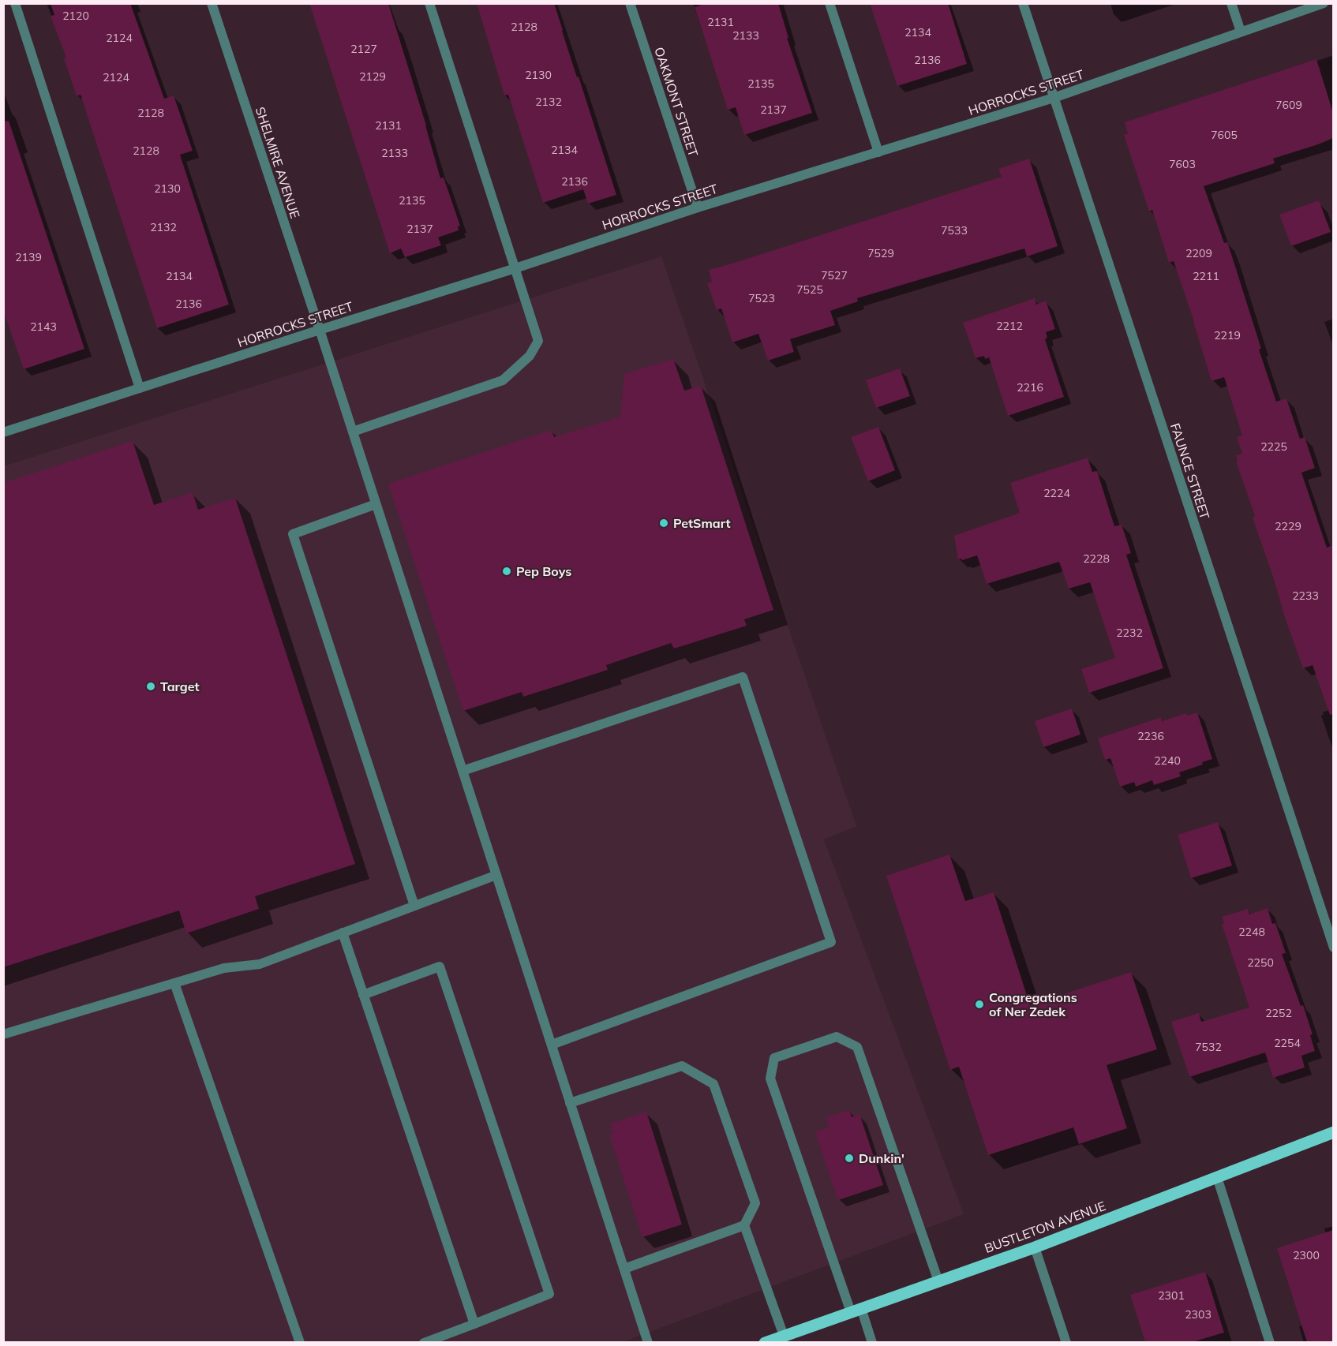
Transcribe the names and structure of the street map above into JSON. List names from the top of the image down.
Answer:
{
  "streets": {
    "main road": ["BUSTLETON AVENUE"],
    "street": [
      "HORROCKS STREET",
      "OAKMONT STREET",
      "SHELMIRE AVENUE",
      "FAUNCE STREET"
    ]
  },
  "crossings": [
    ["HORROCKS STREET", "OAKMONT STREET"],
    ["HORROCKS STREET", "SHELMIRE AVENUE"],
    ["HORROCKS STREET", "FAUNCE STREET"]
  ],
  "places": [
    "PetSmart",
    "Pep Boys",
    "Target",
    "Congregations of Ner Zedek",
    "Dunkin'"
  ],
  "house_numbers": [
    "2120",
    "2131",
    "2128",
    "2134",
    "2133",
    "2124",
    "2127",
    "2136",
    "2130",
    "2129",
    "2124",
    "2135",
    "2132",
    "7609",
    "2137",
    "2128",
    "2131",
    "7605",
    "2134",
    "2128",
    "2133",
    "7603",
    "2136",
    "2130",
    "2135",
    "2132",
    "2137",
    "7533",
    "7529",
    "2209",
    "2139",
    "7527",
    "2134",
    "2211",
    "7525",
    "7523",
    "2136",
    "2212",
    "2143",
    "2219",
    "2216",
    "2225",
    "2224",
    "2229",
    "2228",
    "2233",
    "2232",
    "2236",
    "2240",
    "2248",
    "2250",
    "2252",
    "2254",
    "7532",
    "2300",
    "2301",
    "2303"
  ]
}
